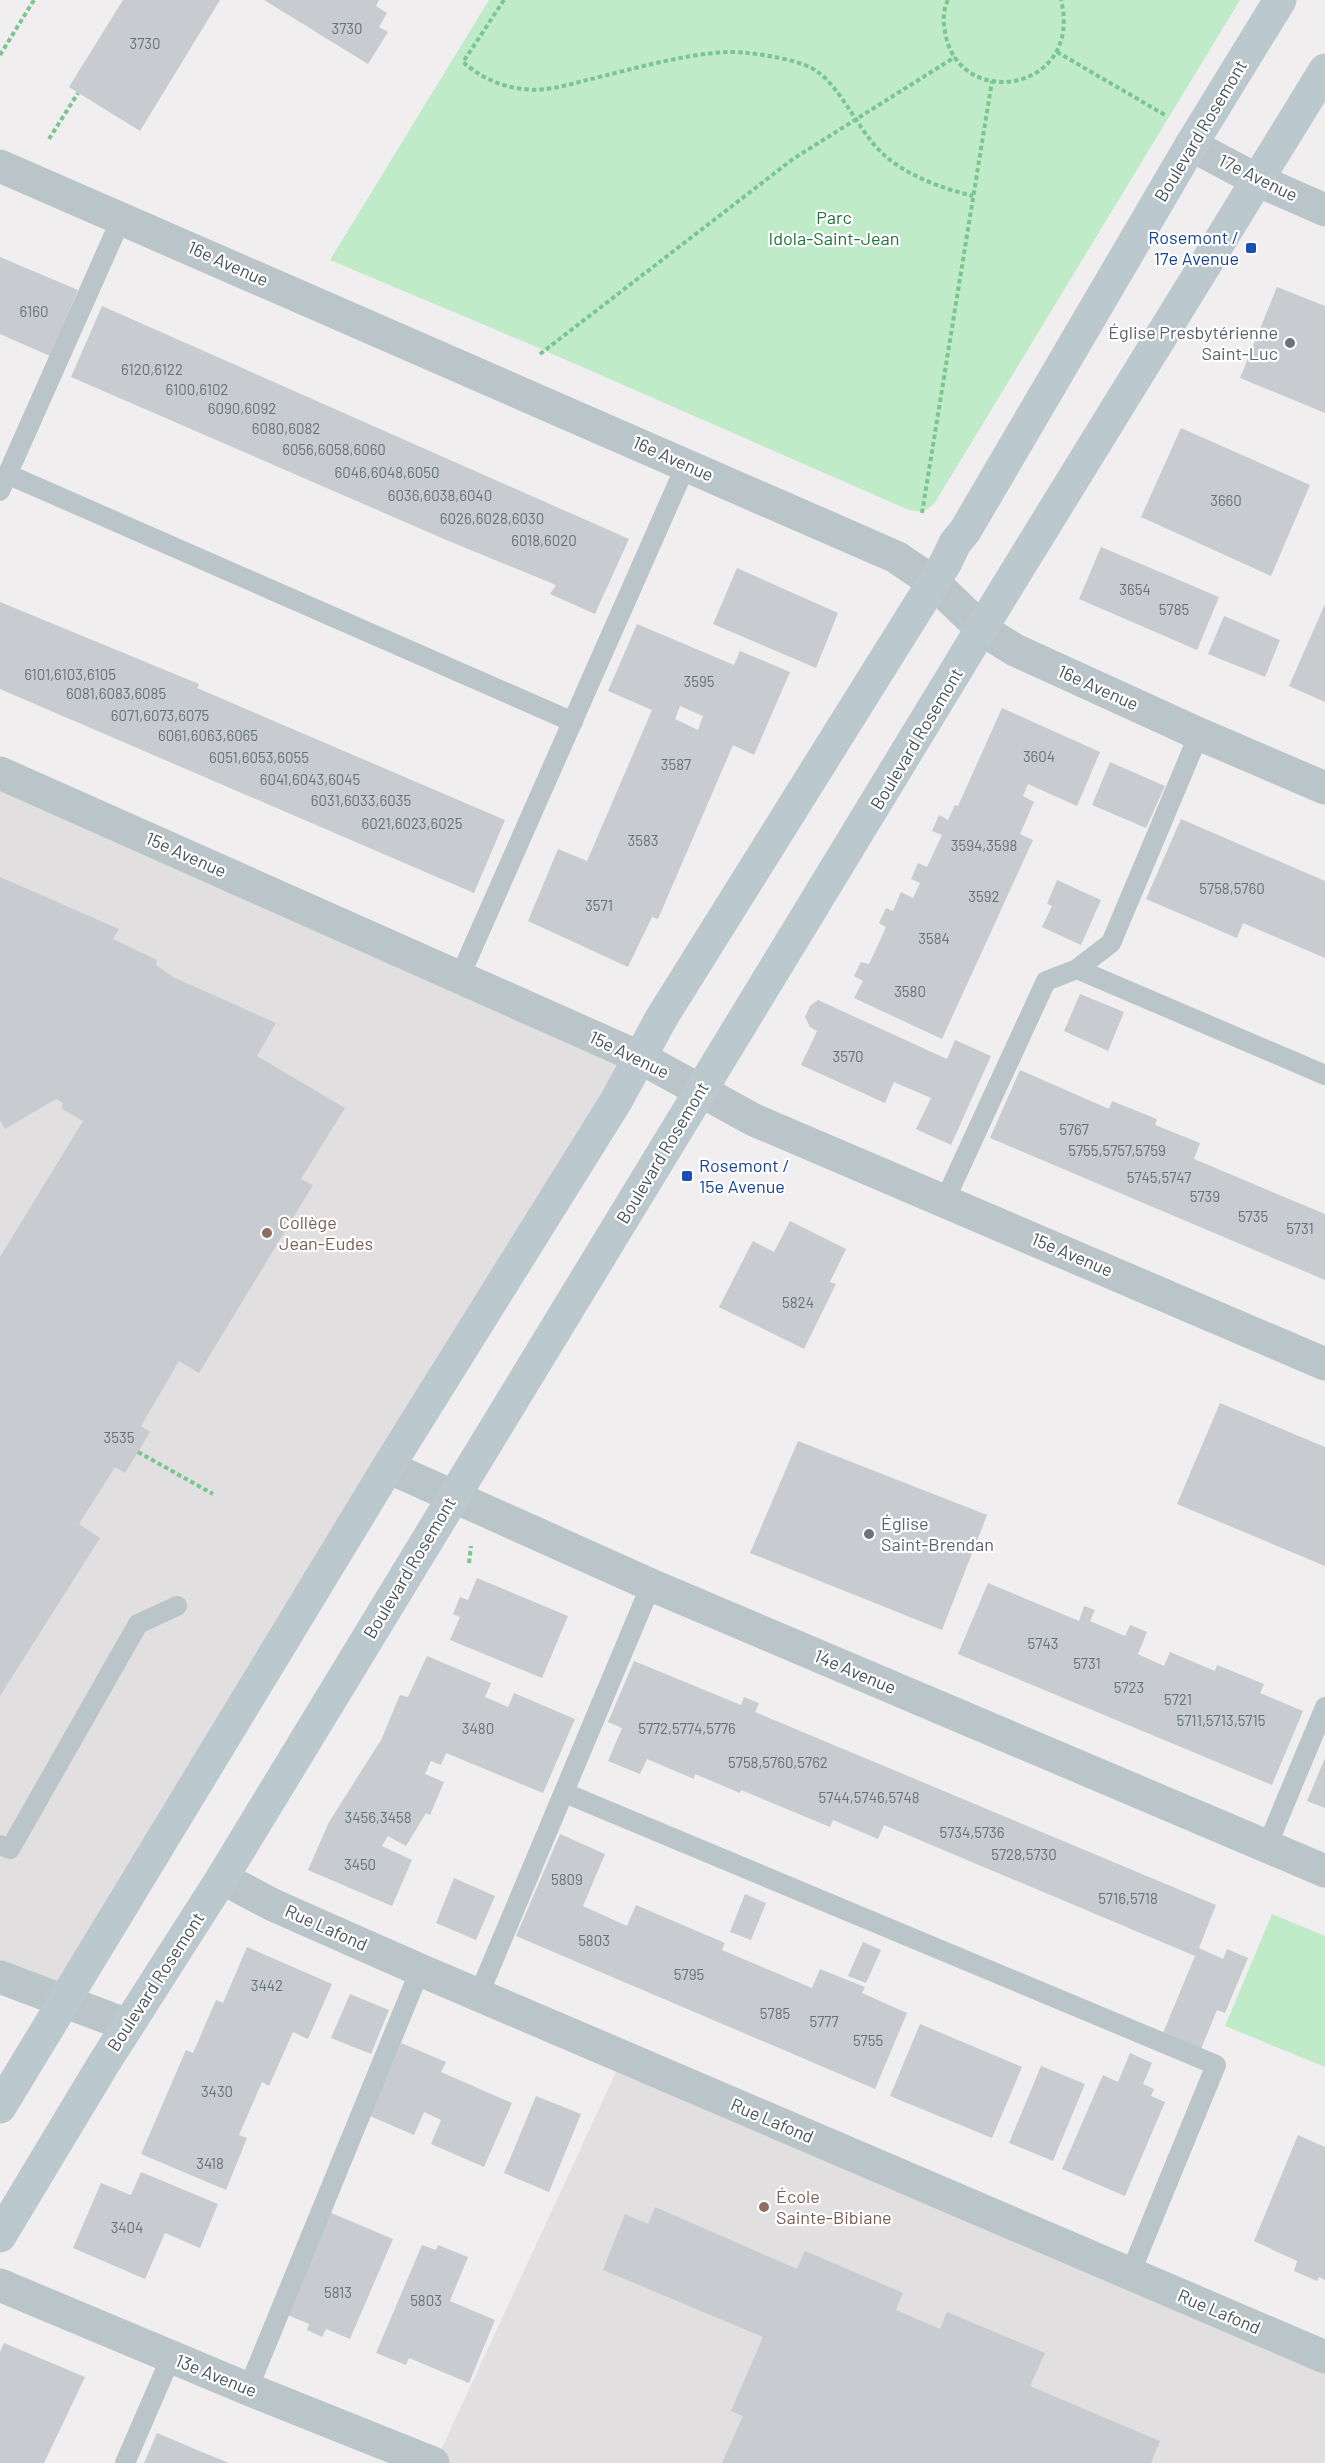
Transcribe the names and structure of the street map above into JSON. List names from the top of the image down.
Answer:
{
  "streets": {
    "main road": ["Boulevard Rosemont"],
    "street": [
      "17e Avenue",
      "16e Avenue",
      "15e Avenue",
      "14e Avenue",
      "Rue Lafond",
      "13e Avenue"
    ]
  },
  "crossings": [
    ["Boulevard Rosemont", "17e Avenue"],
    ["Boulevard Rosemont", "16e Avenue"],
    ["Boulevard Rosemont", "15e Avenue"],
    ["Boulevard Rosemont", "14e Avenue"],
    ["Boulevard Rosemont", "Rue Lafond"]
  ],
  "parks": ["Parc Idola-Saint-Jean"],
  "places": {
    "transit": ["Rosemont / 17e Avenue", "Rosemont / 15e Avenue"],
    "other": [
      "Église Presbytérienne Saint-Luc",
      "Collège Jean-Eudes",
      "Église Saint-Brendan",
      "École Sainte-Bibiane"
    ]
  },
  "house_numbers": [
    "3730",
    "3730",
    "6160",
    "6120,6122",
    "6100,6102",
    "6090,6092",
    "6080,6082",
    "6056,6058,6060",
    "6046,6048,6050",
    "6036,6038,6040",
    "3660",
    "6026,6028,6030",
    "6018,6020",
    "3654",
    "5785",
    "6101,6103,6105",
    "3595",
    "6081,6083,6085",
    "6071,6073,6075",
    "6061,6063,6065",
    "3604",
    "6051,6053,6055",
    "3587",
    "6041,6043,6045",
    "6031,6033,6035",
    "6021,6023,6025",
    "3583",
    "3594,3598",
    "5758,5760",
    "3592",
    "3571",
    "3584",
    "3580",
    "3570",
    "5767",
    "5755,5757,5759",
    "5745,5747",
    "5739",
    "5735",
    "5731",
    "5824",
    "3535",
    "5743",
    "5731",
    "5723",
    "5721",
    "5711,5713,5715",
    "3480",
    "5772,5774,5776",
    "5758,5760,5762",
    "5744,5746,5748",
    "3456,3458",
    "5734,5736",
    "5728,5730",
    "3450",
    "5809",
    "5716,5718",
    "5803",
    "5795",
    "3442",
    "5785",
    "5777",
    "5755",
    "3430",
    "3418",
    "3404",
    "5813",
    "5803"
  ]
}
